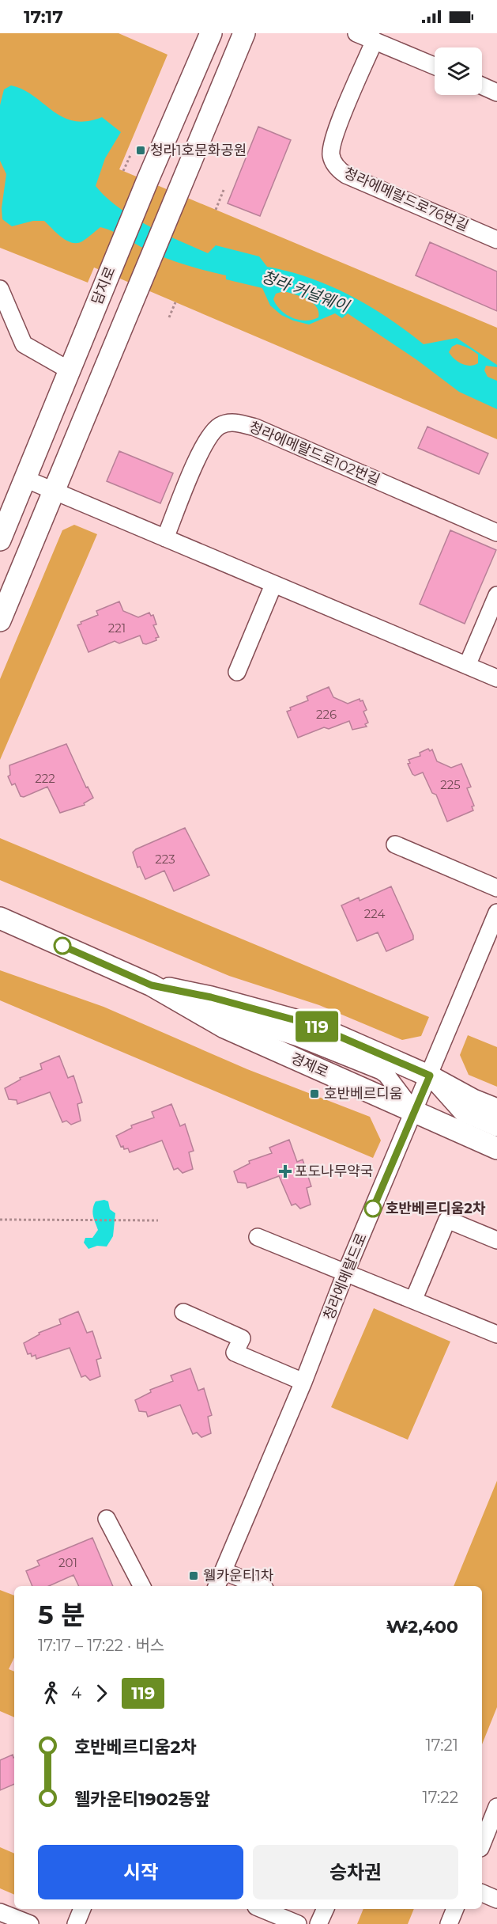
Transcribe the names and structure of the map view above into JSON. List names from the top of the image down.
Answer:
{
  "streets": {
    "main road": ["담지로", "경제로"],
    "street": ["청라에메랄드로76번길", "청라에메랄드로102번길", "청라에메랄드로"]
  },
  "crossings": [
    ["경제로", "청라에메랄드로"]
  ],
  "water": ["청라 커널웨이"],
  "places": {
    "transit": ["청라1호문화공원", "호반베르디움", "웰카운티1차"],
    "health": ["포도나무약국"],
    "other": ["호반베르디움2차"]
  },
  "lines": ["bus line 119"],
  "house_numbers": [
    "221",
    "226",
    "222",
    "225",
    "223",
    "224",
    "201"
  ],
  "page": {
    "status": "17:17",
    "on_map": "119",
    "heading": ["5 분", "17:17 – 17:22 · 버스", "₩2,400"],
    "legs": ["4", "119"],
    "list": [
      {
        "name": "호반베르디움2차",
        "value": "17:21"
      },
      {
        "name": "웰카운티1902동앞",
        "value": "17:22"
      }
    ],
    "buttons": ["시작", "승차권"]
  }
}
